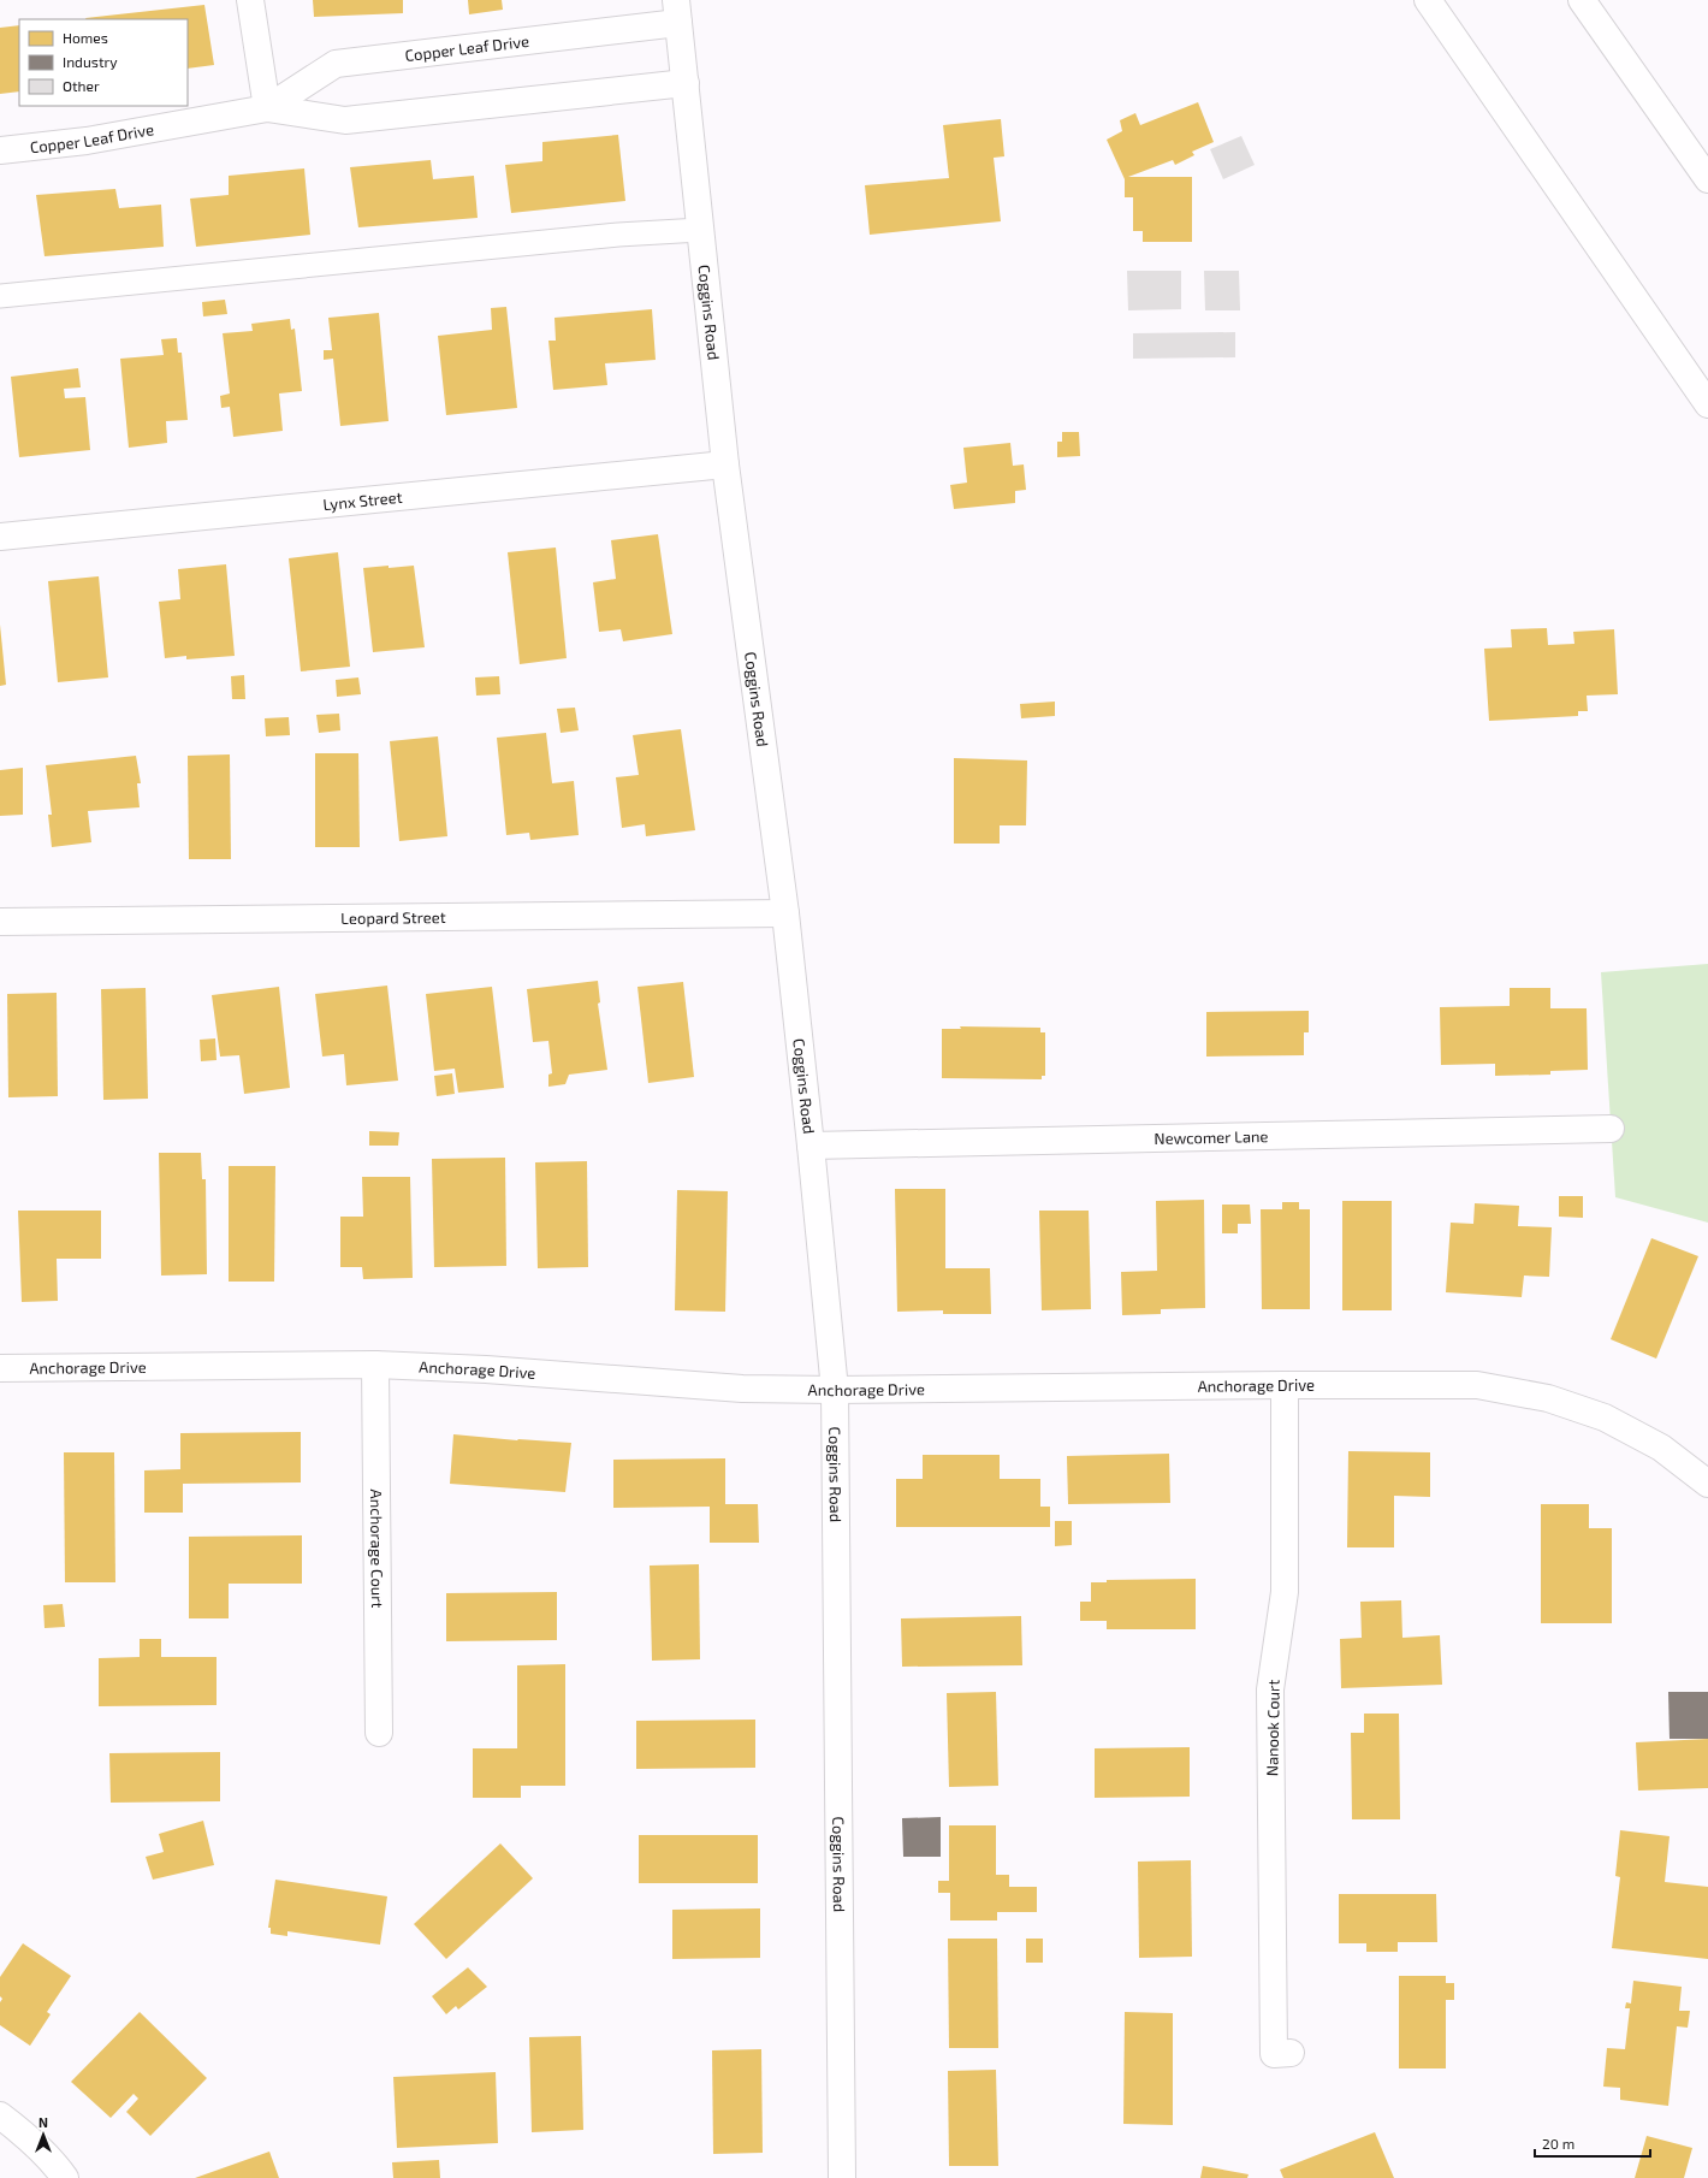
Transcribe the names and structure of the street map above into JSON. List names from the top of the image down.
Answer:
{
  "streets": {
    "main road": [
      "Copper Leaf Drive",
      "Coggins Road",
      "Lynx Street",
      "Leopard Street",
      "Newcomer Lane",
      "Anchorage Drive",
      "Anchorage Court",
      "Nanook Court"
    ]
  },
  "crossings": [
    ["Copper Leaf Drive", "Coggins Road"],
    ["Coggins Road", "Lynx Street"],
    ["Coggins Road", "Leopard Street"],
    ["Coggins Road", "Newcomer Lane"],
    ["Coggins Road", "Anchorage Drive"],
    ["Anchorage Drive", "Anchorage Court"],
    ["Anchorage Drive", "Nanook Court"]
  ],
  "legend": ["Homes", "Industry", "Other"],
  "scale_bar": "20 m",
  "north": "top"
}
